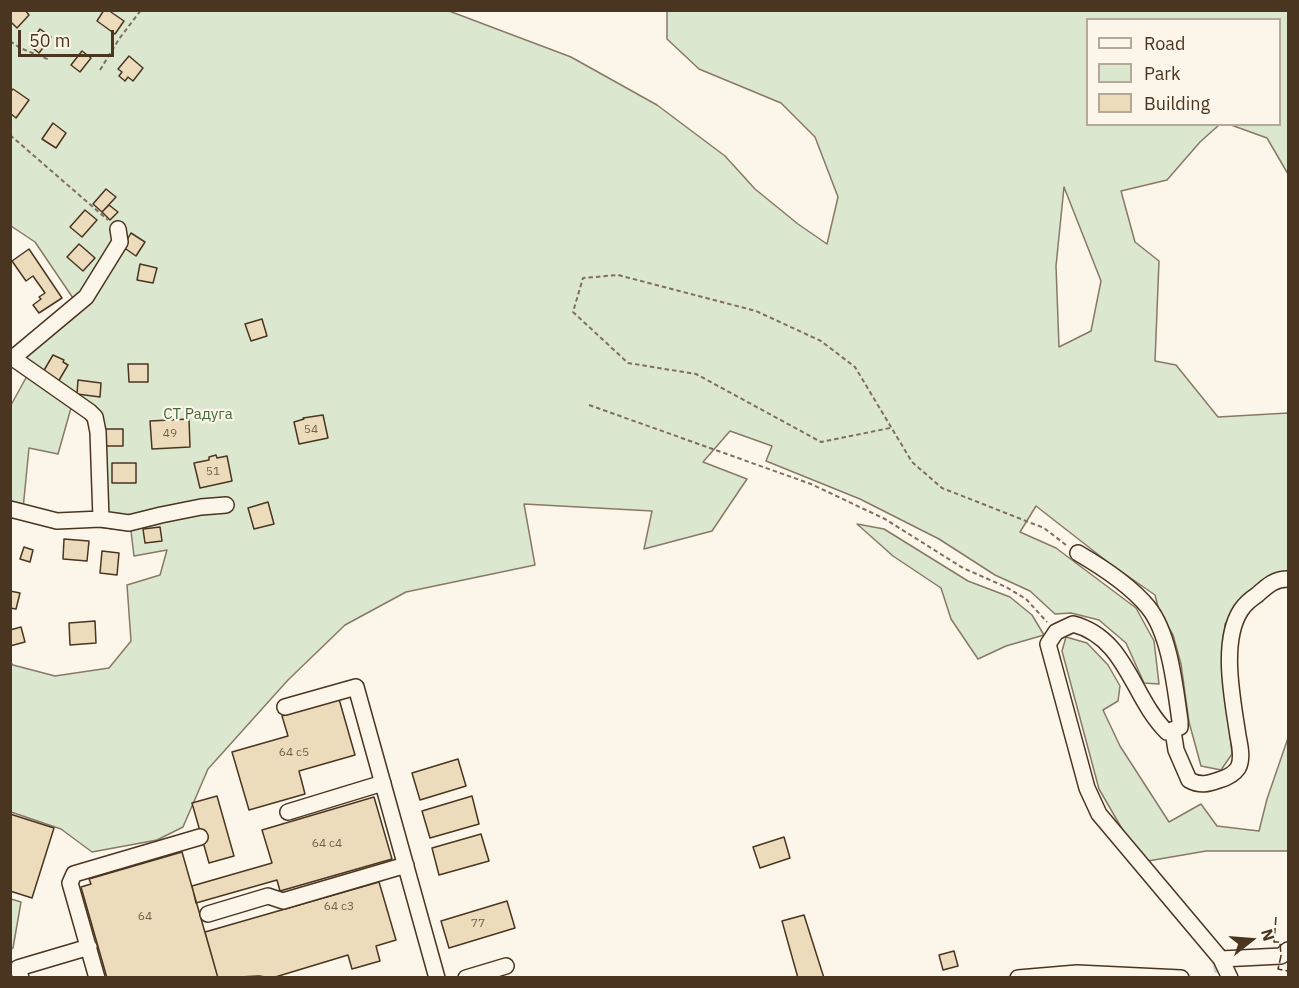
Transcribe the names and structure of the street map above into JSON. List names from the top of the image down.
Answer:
{
  "parks": ["СТ Радуга"],
  "house_numbers": [
    "54",
    "49",
    "51",
    "64 с5",
    "64 с4",
    "64 с3",
    "64",
    "77"
  ],
  "legend": ["Road", "Park", "Building"],
  "scale_bar": "50 m",
  "north": "right"
}
